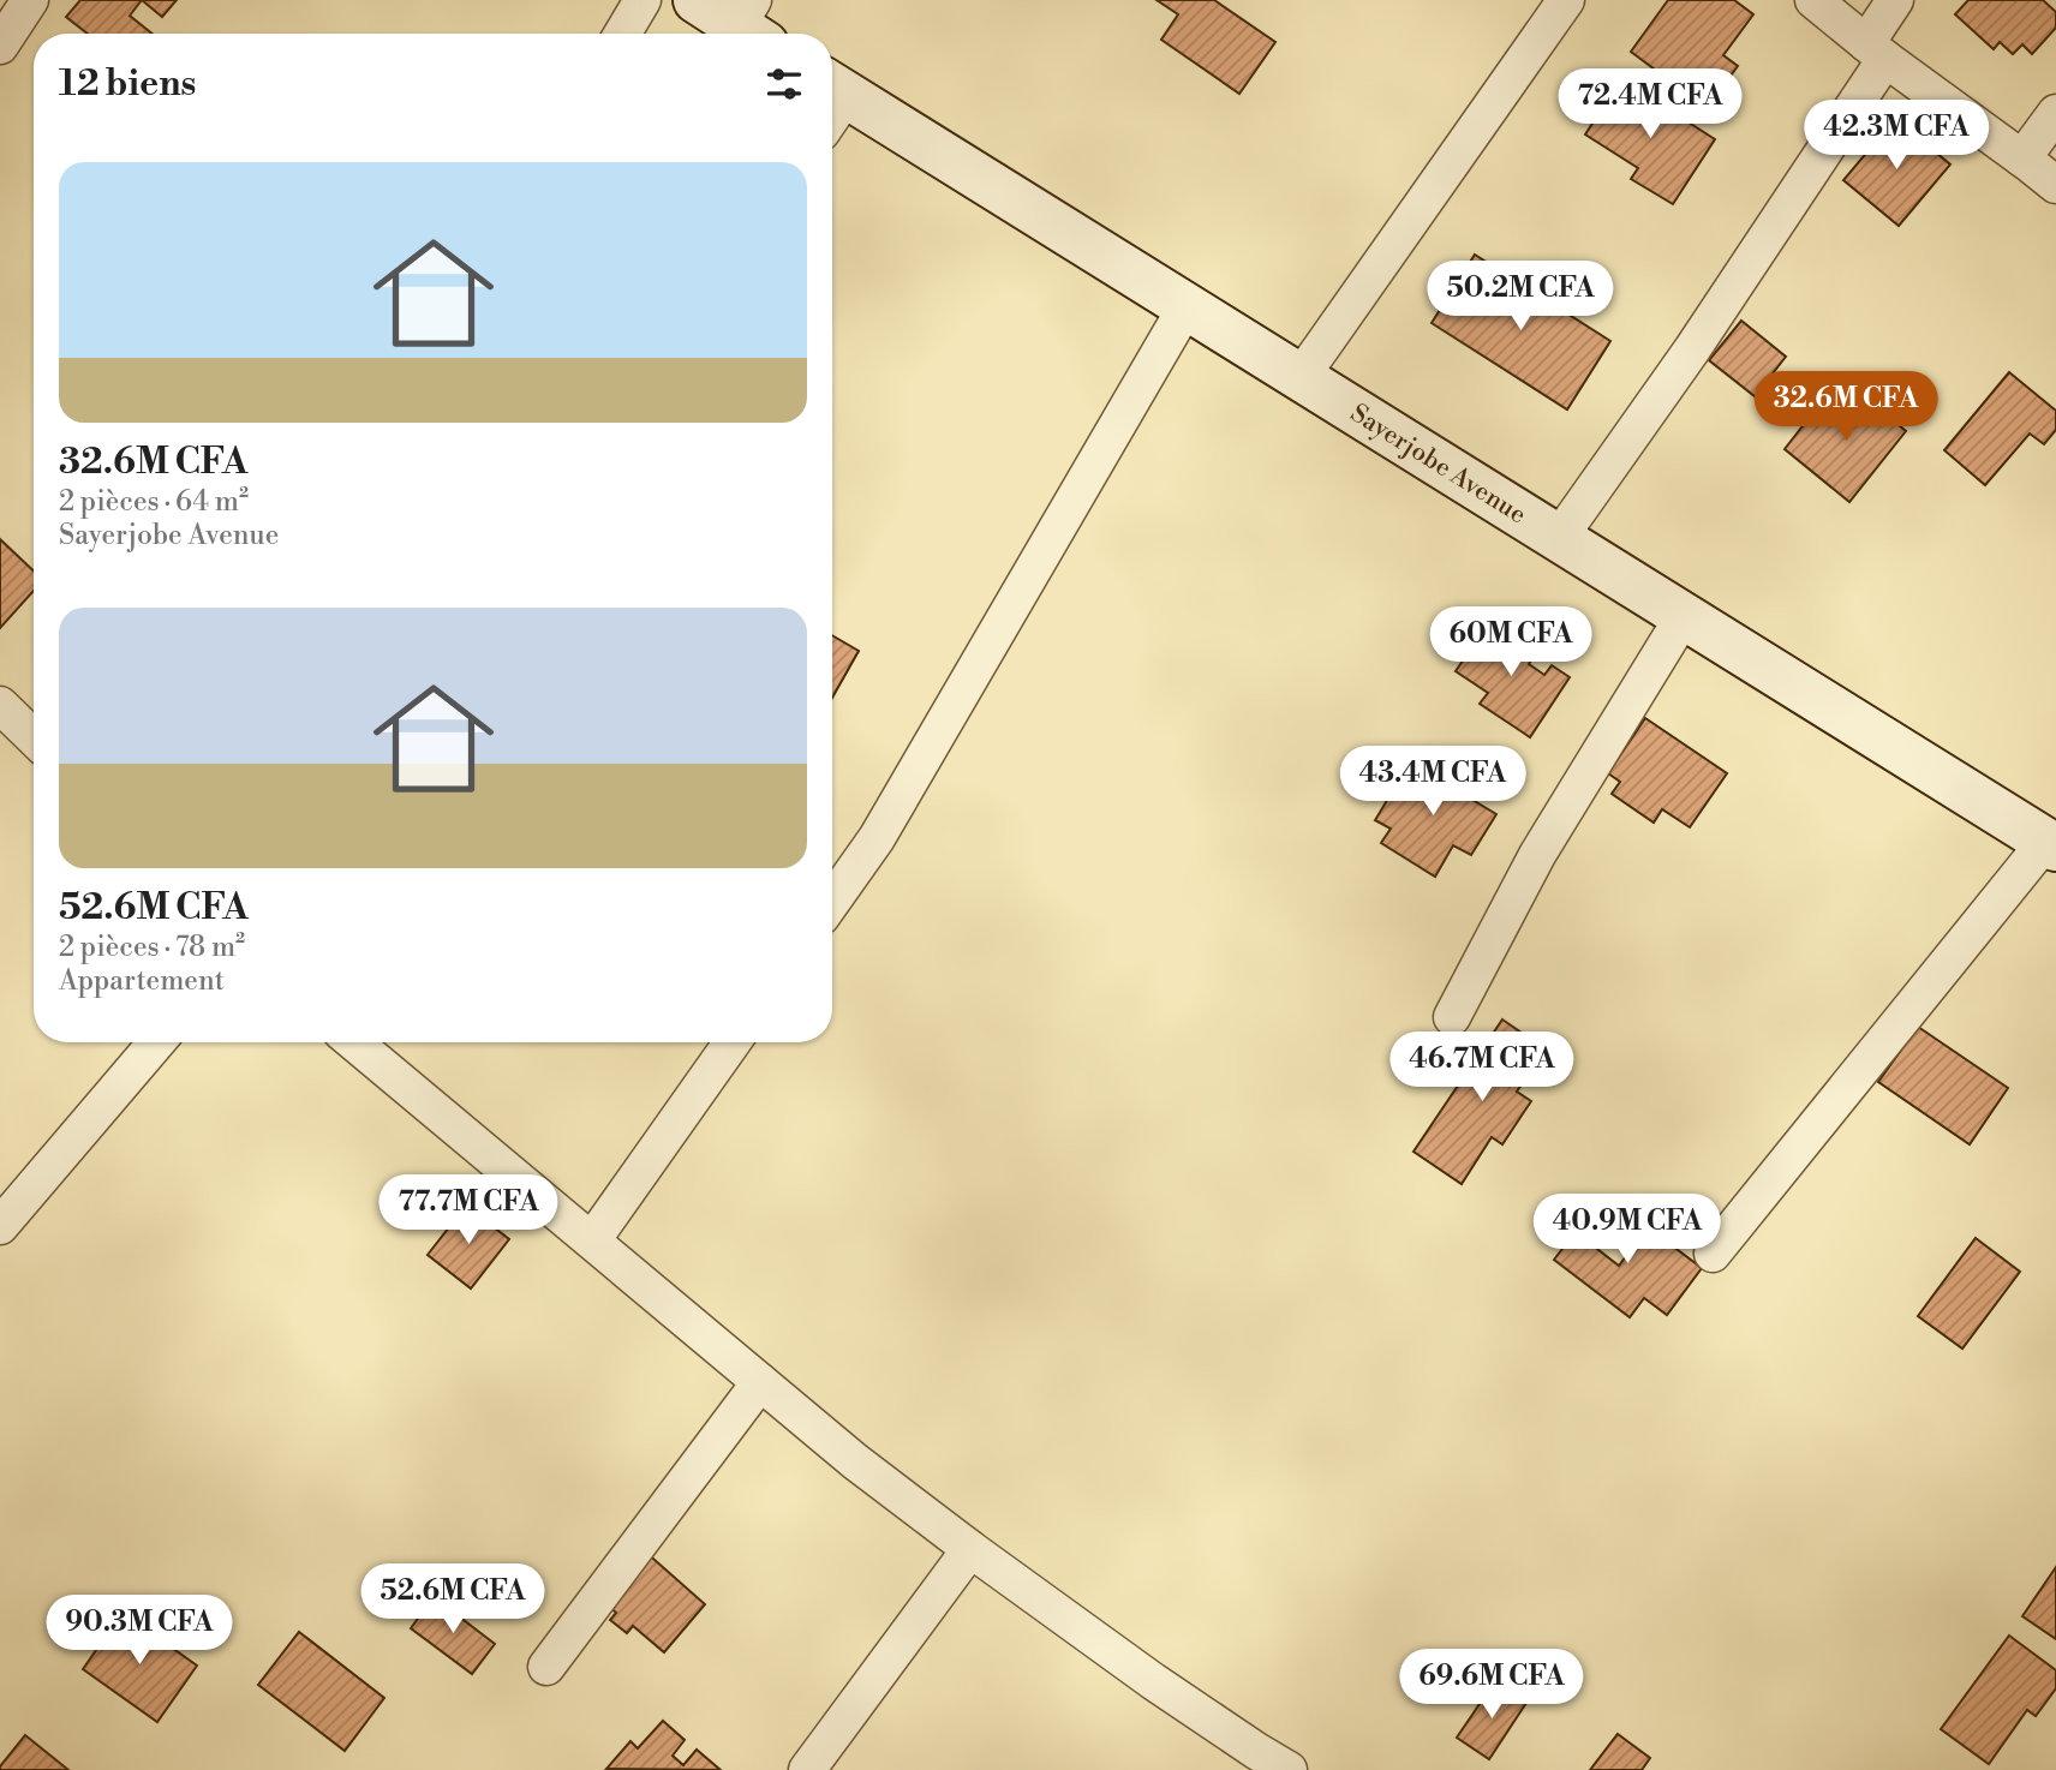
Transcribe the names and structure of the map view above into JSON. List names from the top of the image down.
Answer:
{
  "streets": {
    "street": ["Sayerjobe Avenue"]
  },
  "page": {
    "heading": "12 biens",
    "price": [
      "72.4M CFA",
      "42.3M CFA",
      "50.2M CFA",
      "32.6M CFA",
      "60M CFA",
      "43.4M CFA",
      "46.7M CFA",
      "77.7M CFA",
      "40.9M CFA",
      "52.6M CFA",
      "90.3M CFA",
      "69.6M CFA"
    ],
    "list": [
      {
        "name": "32.6M CFA",
        "note": "2 pièces · 64 m² · Sayerjobe Avenue"
      },
      {
        "name": "52.6M CFA",
        "note": "2 pièces · 78 m² · Appartement"
      }
    ]
  }
}
